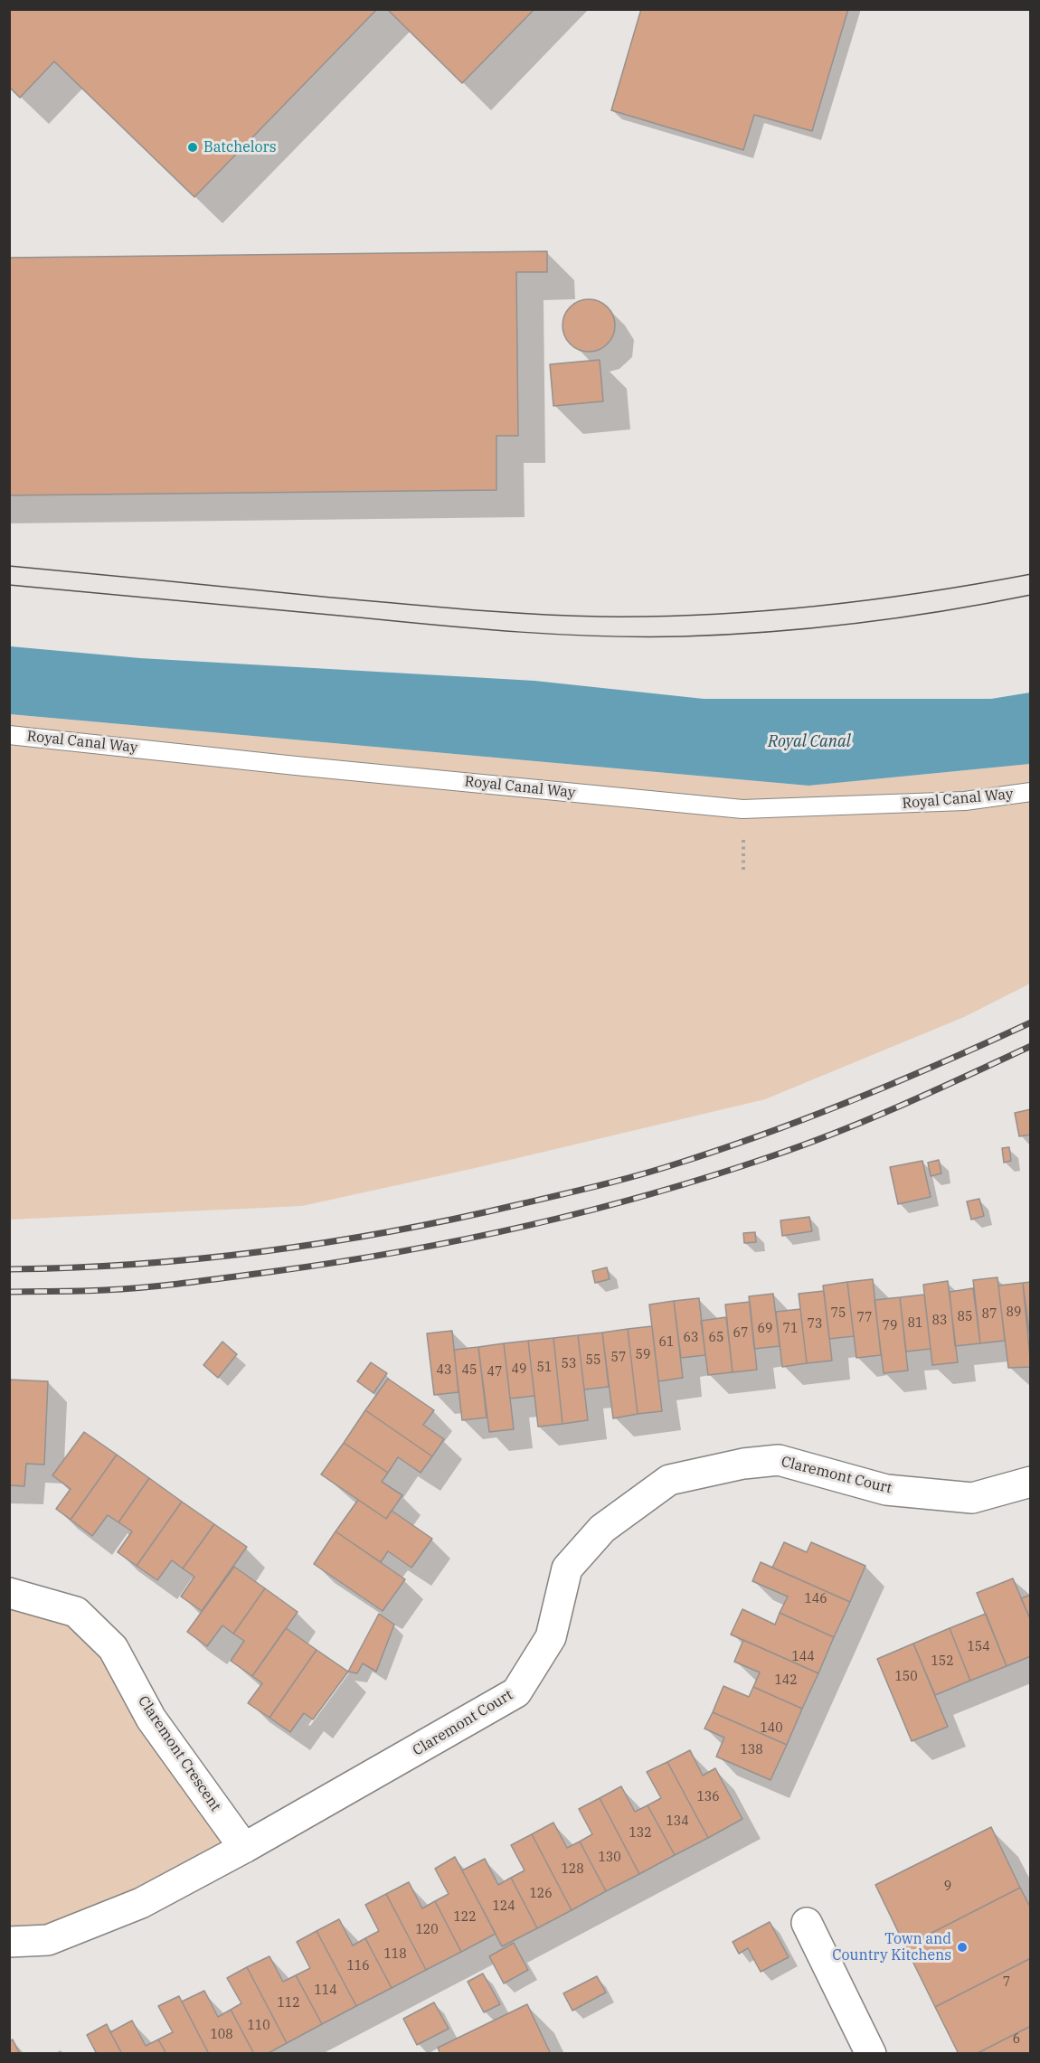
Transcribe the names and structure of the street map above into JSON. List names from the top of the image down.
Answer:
{
  "streets": {
    "street": ["Claremont Court", "Claremont Crescent"],
    "lane": ["Royal Canal Way"]
  },
  "crossings": [
    ["Claremont Court", "Claremont Crescent"]
  ],
  "water": ["Royal Canal"],
  "places": ["Batchelors", "Town and Country Kitchens"],
  "house_numbers": [
    "89",
    "75",
    "87",
    "85",
    "77",
    "83",
    "81",
    "73",
    "79",
    "69",
    "71",
    "67",
    "63",
    "65",
    "61",
    "59",
    "57",
    "55",
    "53",
    "51",
    "49",
    "43",
    "45",
    "47",
    "146",
    "154",
    "144",
    "152",
    "150",
    "142",
    "140",
    "138",
    "136",
    "134",
    "132",
    "130",
    "128",
    "9",
    "126",
    "124",
    "122",
    "120",
    "118",
    "116",
    "7",
    "114",
    "112",
    "110",
    "108",
    "6"
  ]
}
